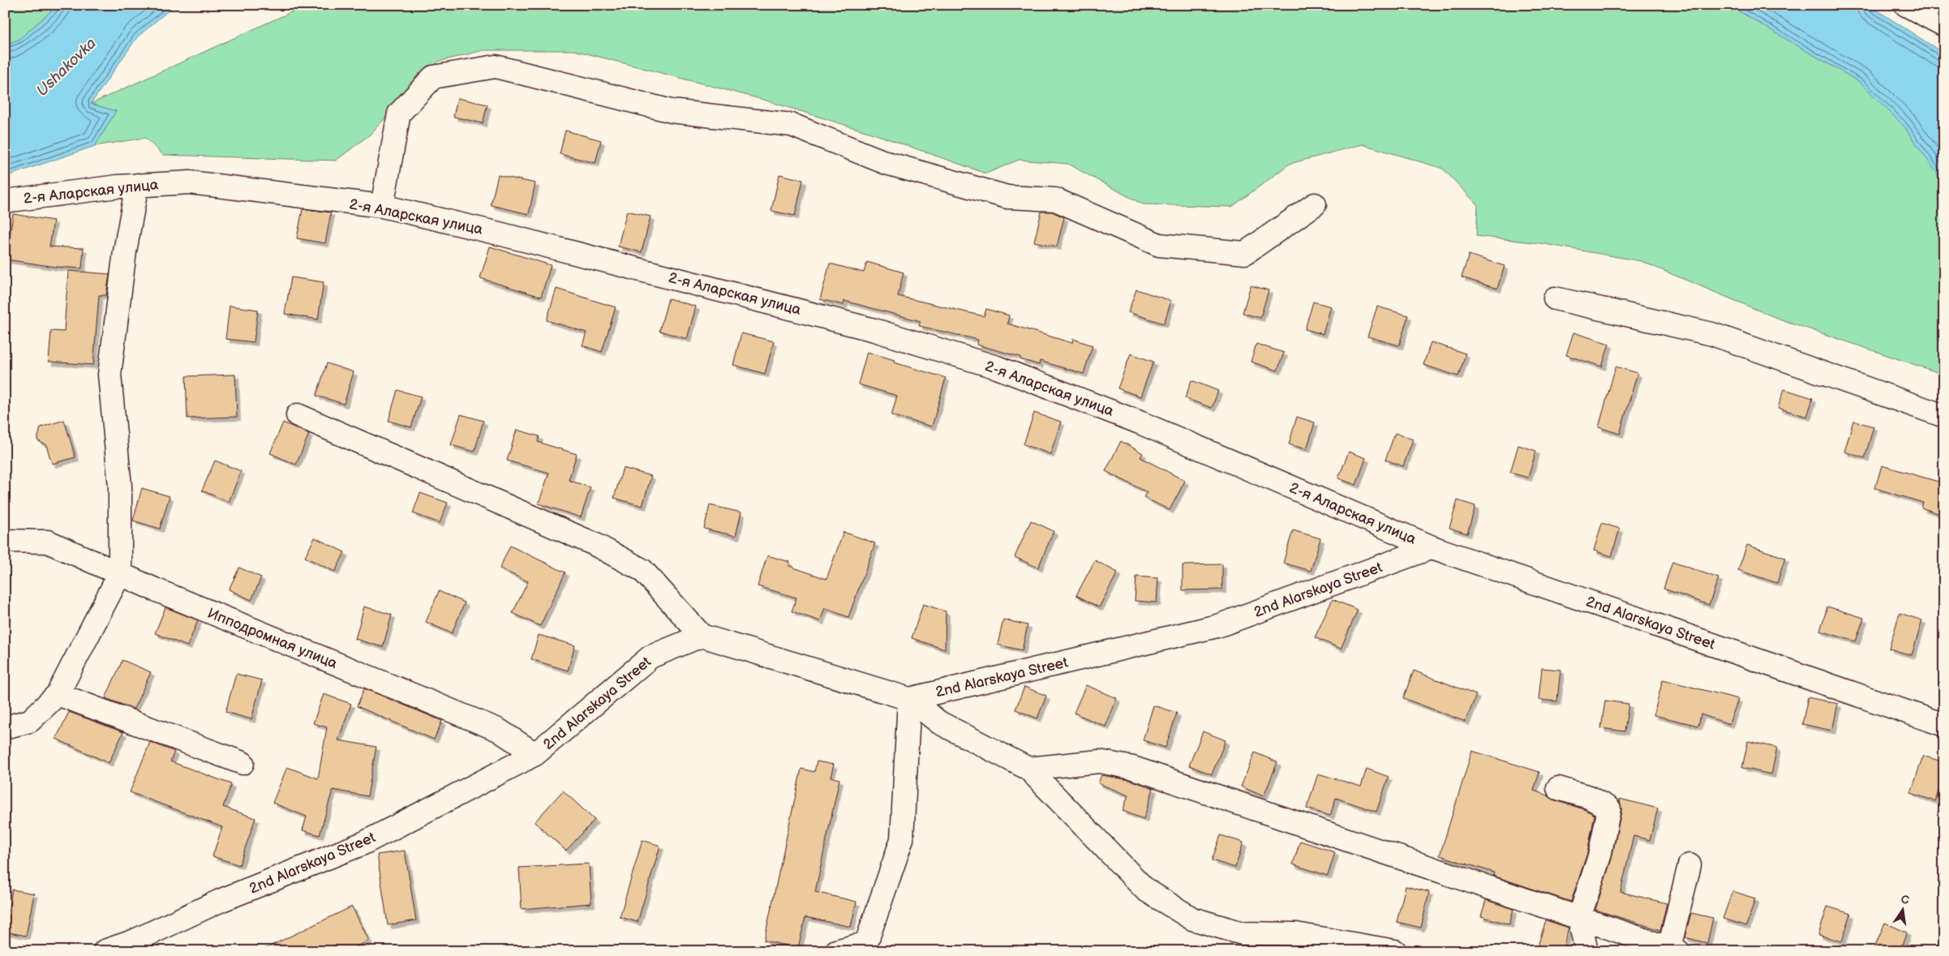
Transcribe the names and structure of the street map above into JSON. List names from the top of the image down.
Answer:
{
  "streets": {
    "street": ["2-я Аларская улица", "2nd Alarskaya Street", "Ипподромная улица"]
  },
  "crossings": [
    ["2-я Аларская улица", "2nd Alarskaya Street"],
    ["2nd Alarskaya Street", "Ипподромная улица"]
  ],
  "water": ["Ushakovka"],
  "north": "top"
}
